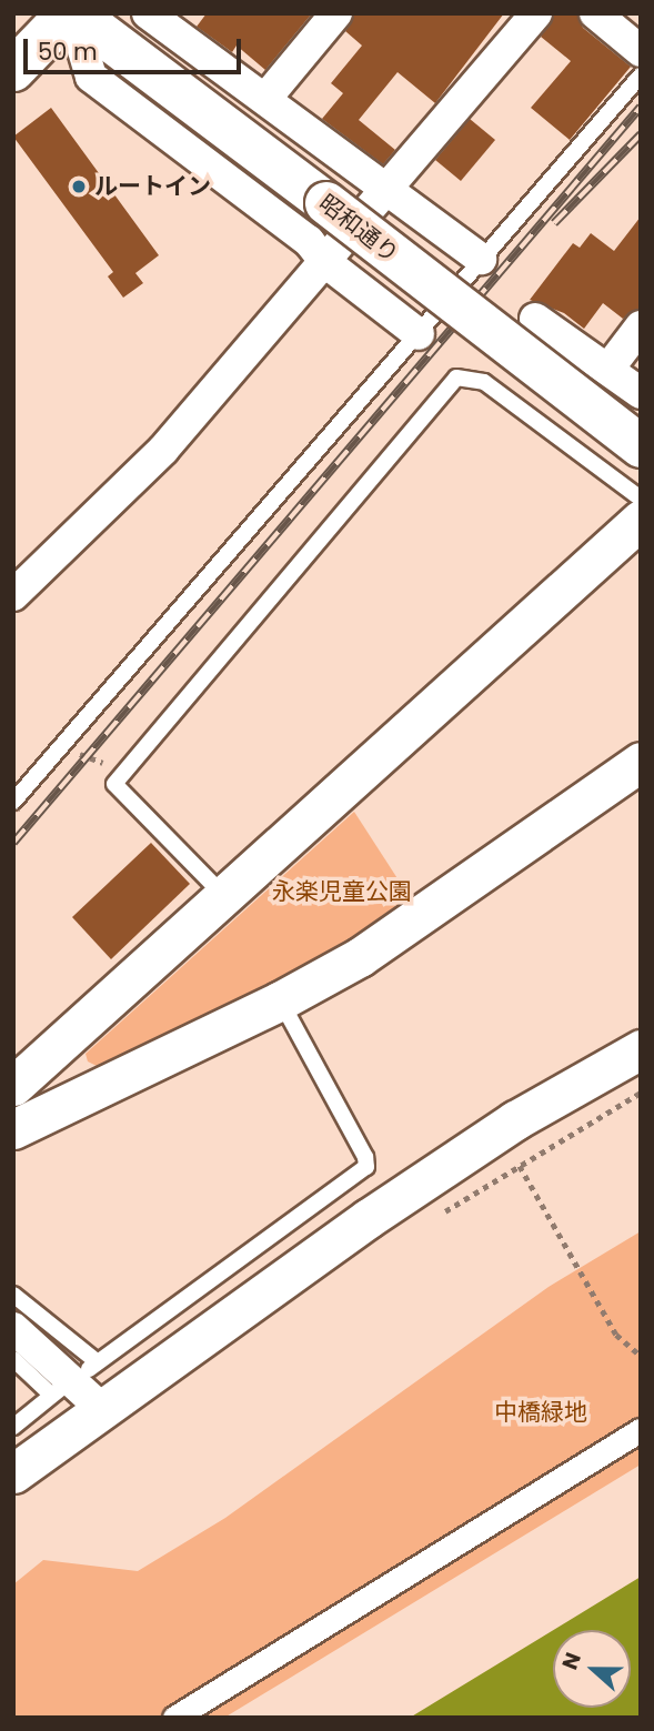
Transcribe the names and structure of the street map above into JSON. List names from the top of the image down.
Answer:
{
  "streets": {
    "main road": ["昭和通り"]
  },
  "parks": ["永楽児童公園", "中橋緑地"],
  "places": ["ルートイン"],
  "scale_bar": "50 m",
  "north": "left"
}
